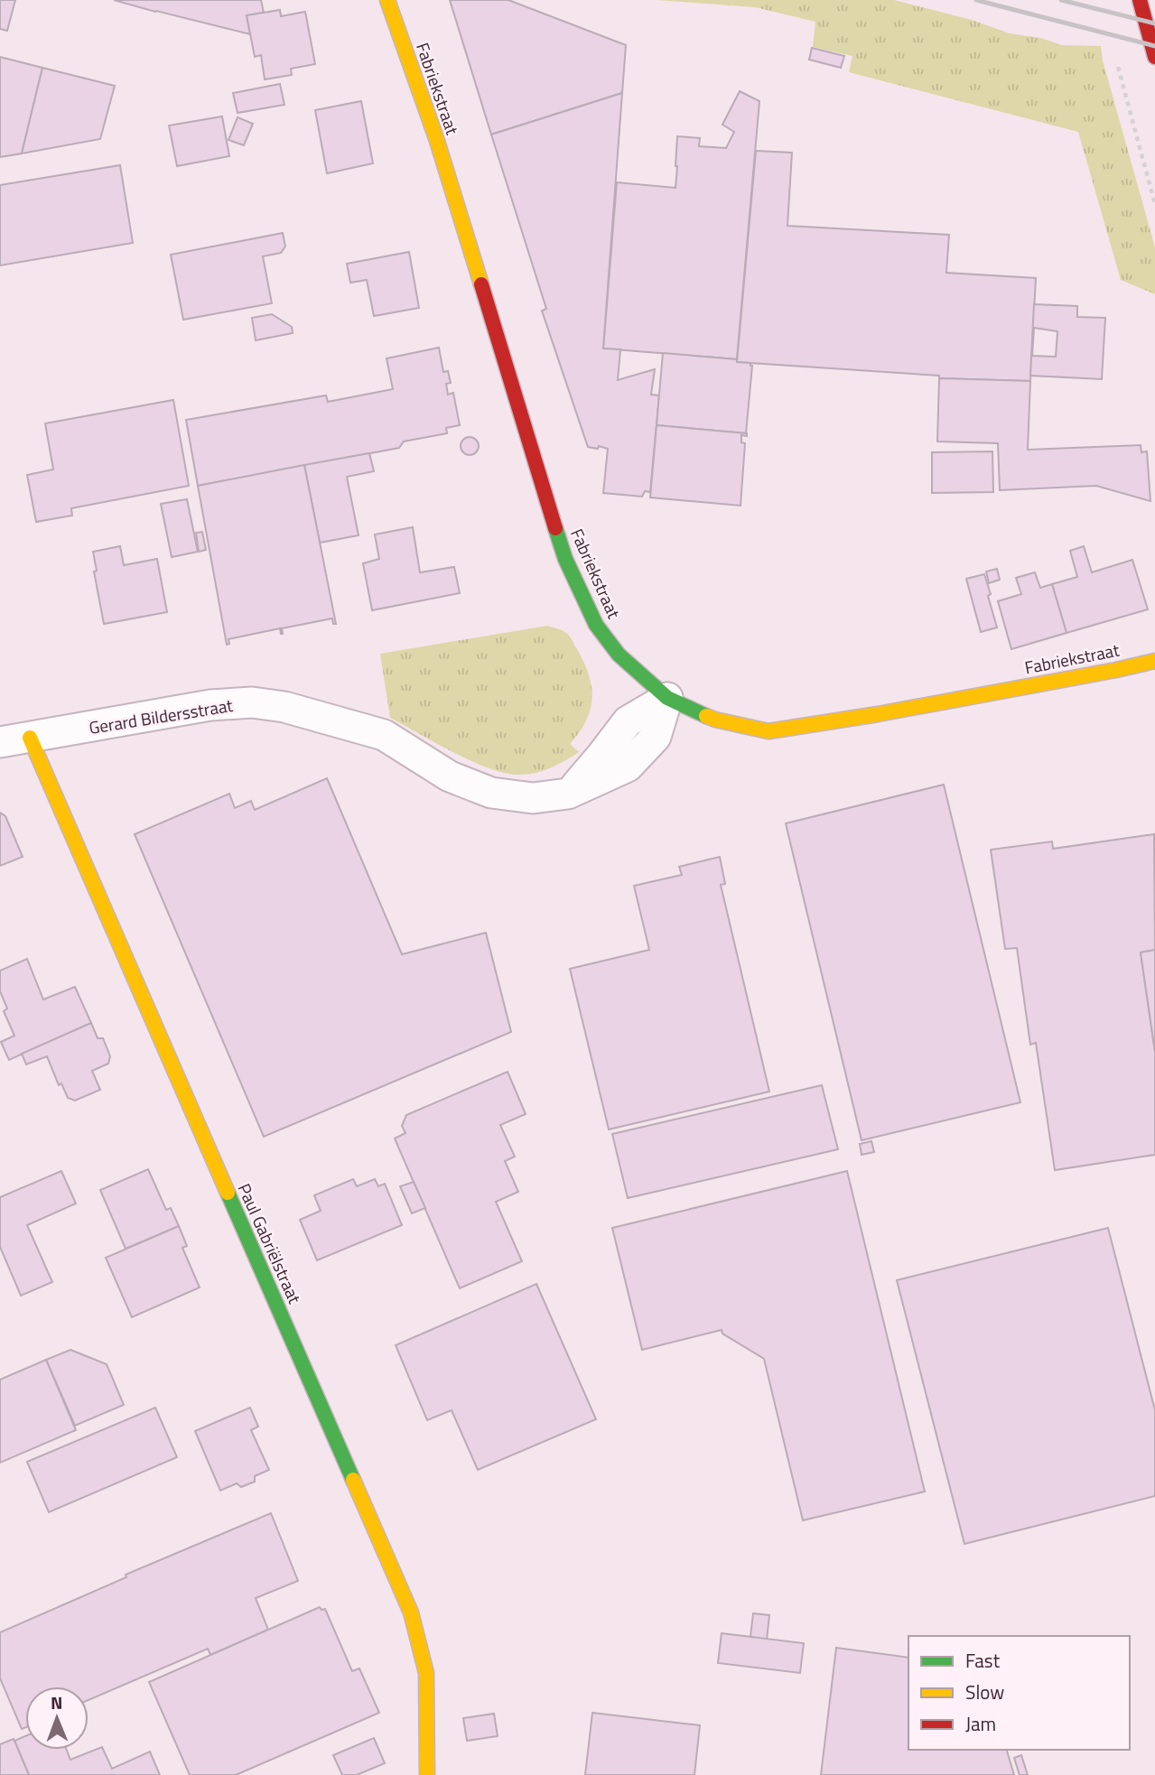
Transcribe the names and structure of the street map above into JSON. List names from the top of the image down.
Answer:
{
  "streets": {
    "street": ["Fabriekstraat", "Gerard Bildersstraat", "Paul Gabriëlstraat"]
  },
  "crossings": [
    ["Fabriekstraat", "Gerard Bildersstraat"],
    ["Gerard Bildersstraat", "Paul Gabriëlstraat"]
  ],
  "legend": ["Fast", "Slow", "Jam"],
  "north": "top"
}
